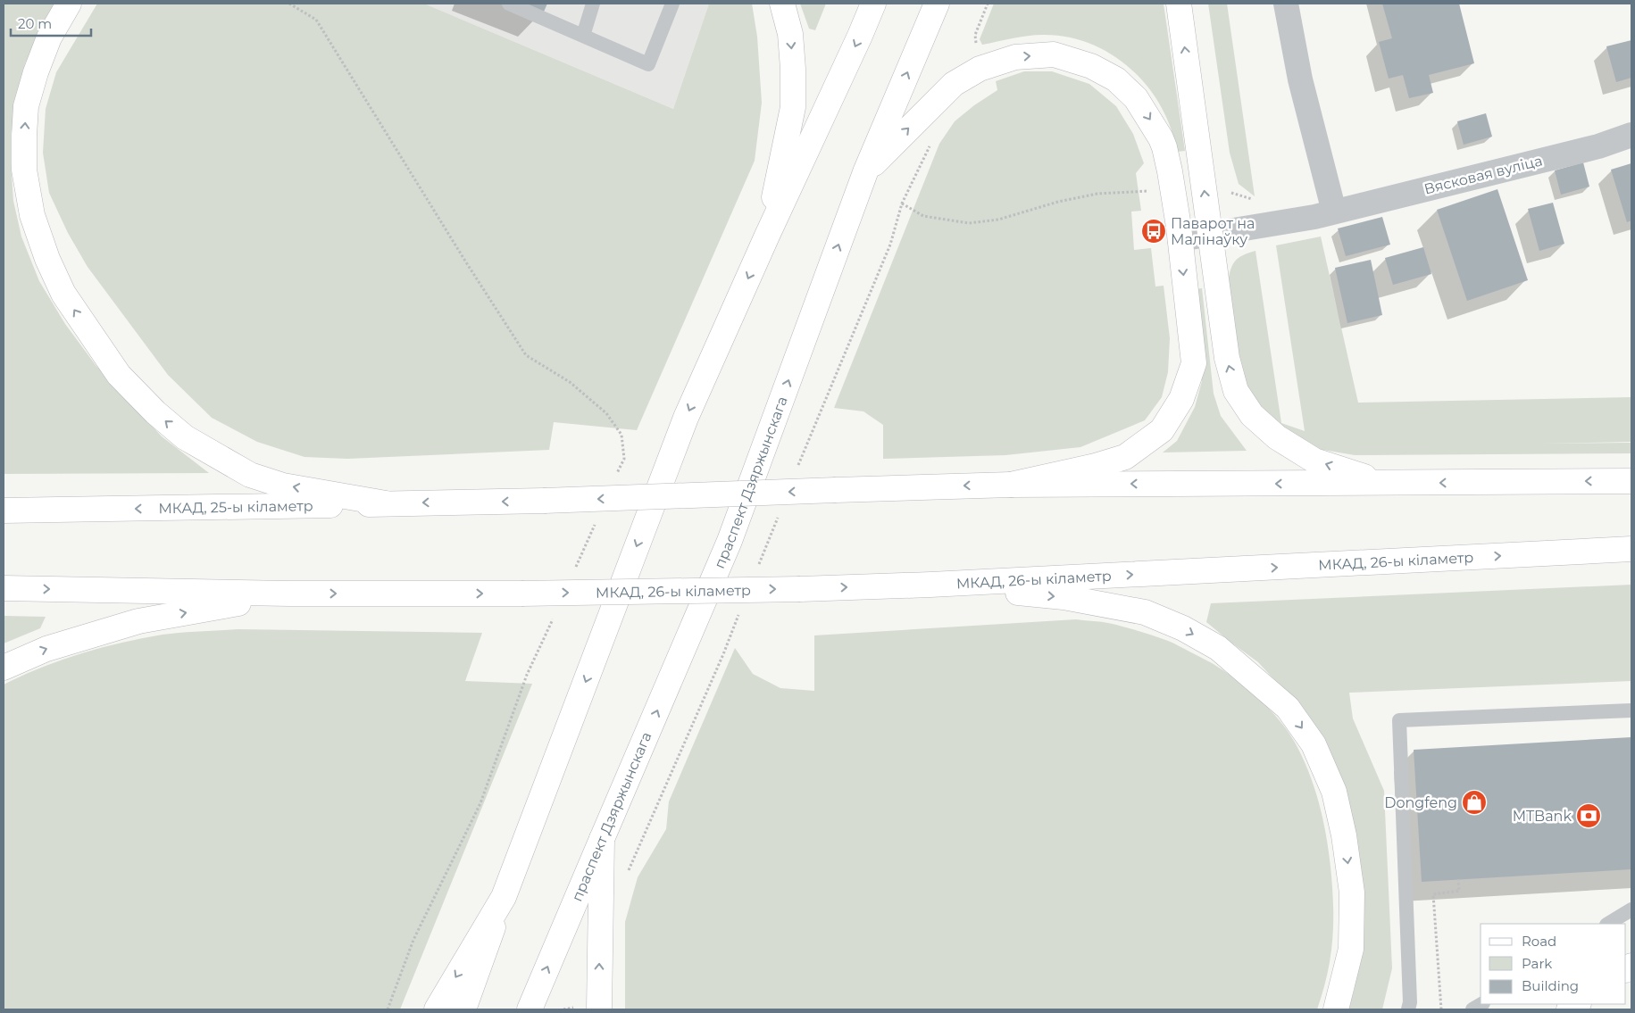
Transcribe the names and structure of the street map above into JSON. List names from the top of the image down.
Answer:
{
  "streets": {
    "main road": ["праспект Дзяржынскага", "МКАД, 25-ы кіламетр", "МКАД, 26-ы кіламетр"],
    "street": ["Вясковая вуліца"]
  },
  "places": {
    "bus stop": ["Паварот на Малінаўку"],
    "shop": ["Dongfeng"],
    "bank": ["MTBank"]
  },
  "legend": ["Road", "Park", "Building"],
  "scale_bar": "20 m"
}
